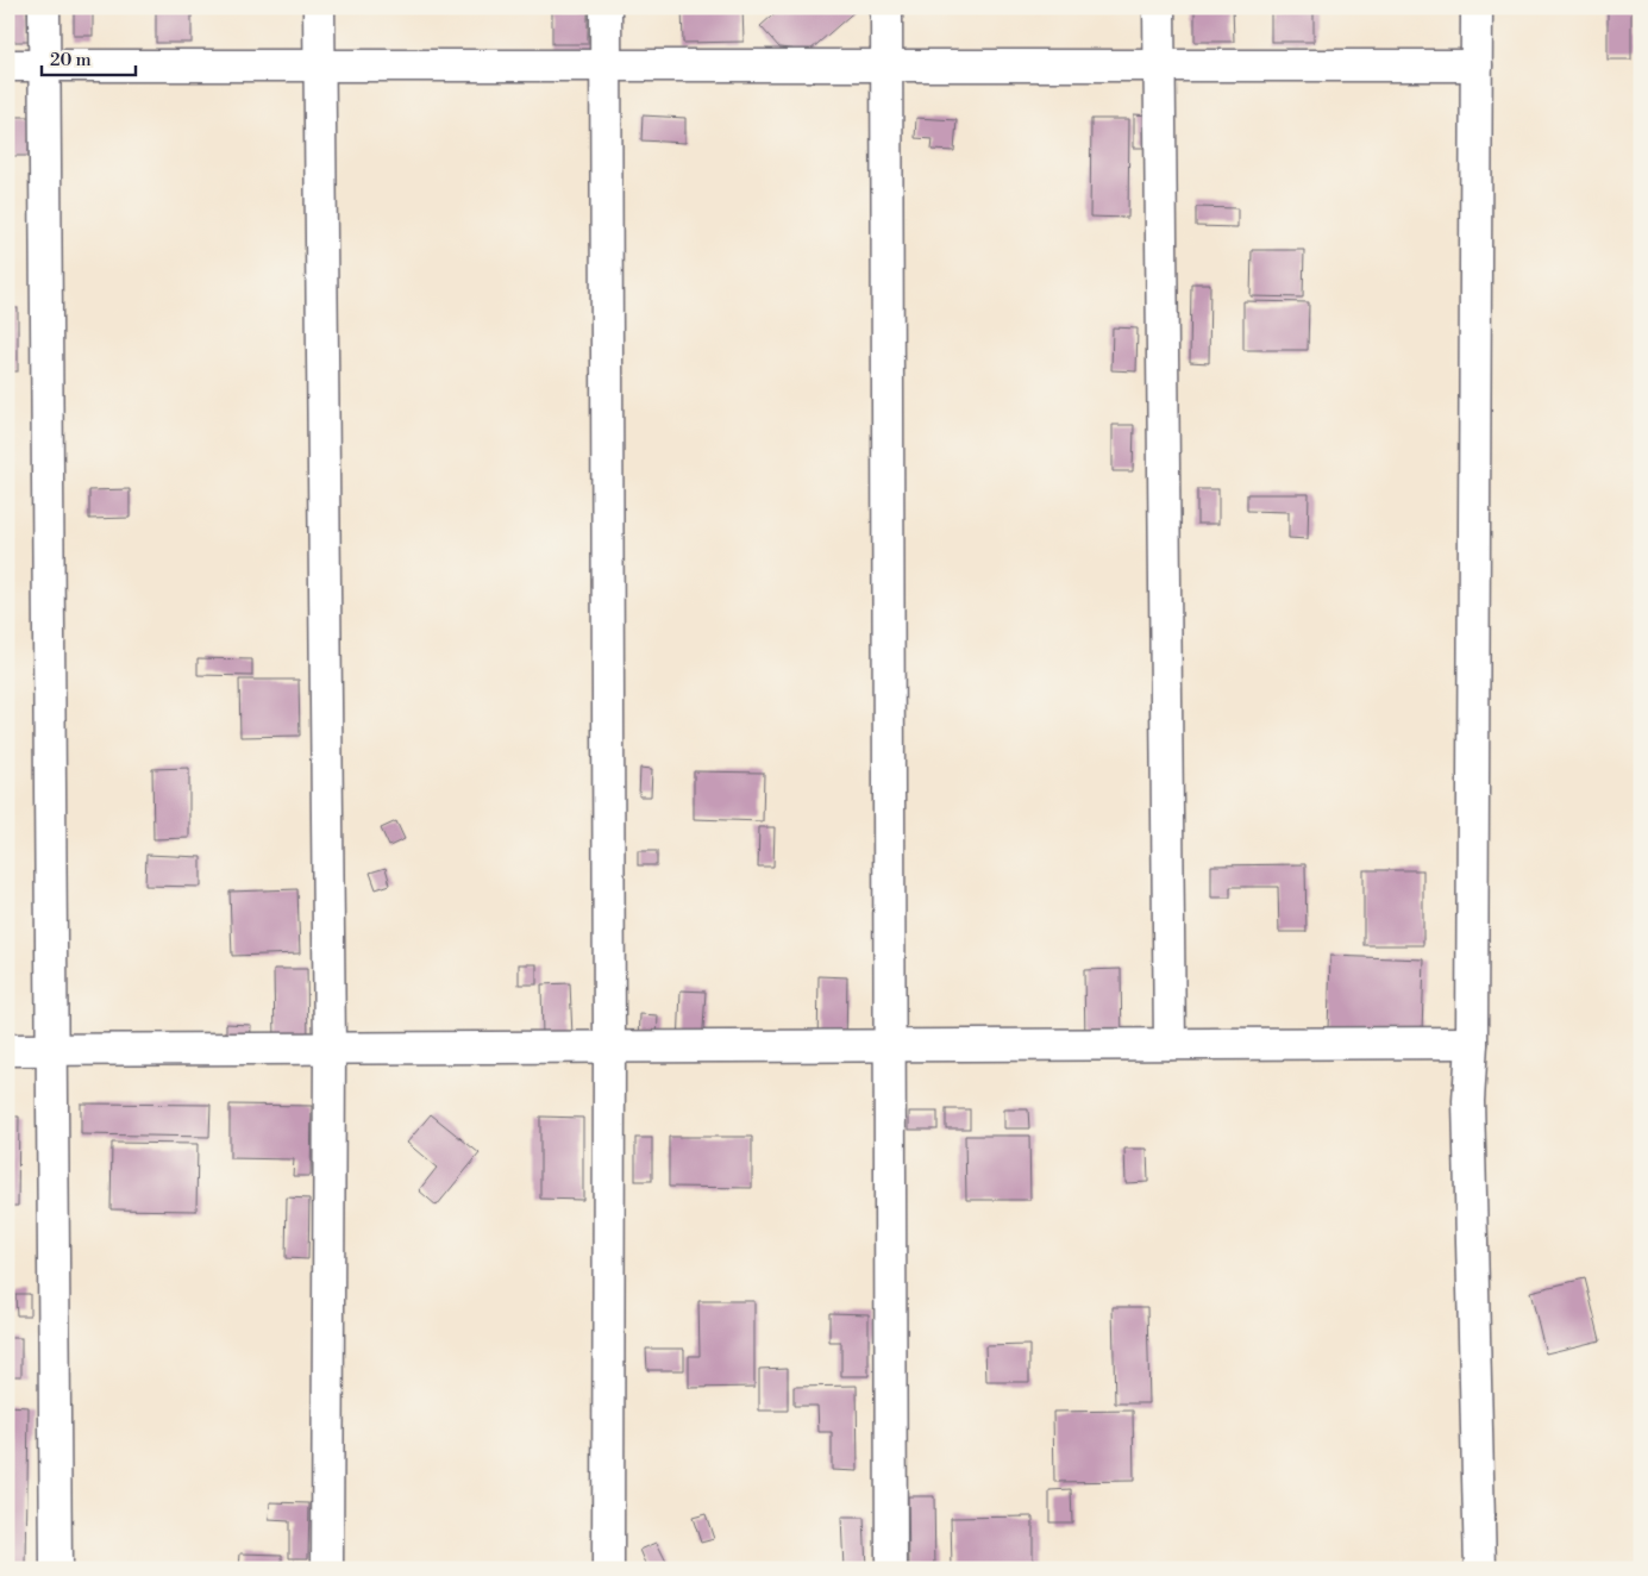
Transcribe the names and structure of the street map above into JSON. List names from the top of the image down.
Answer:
{
  "scale_bar": "20 m"
}
